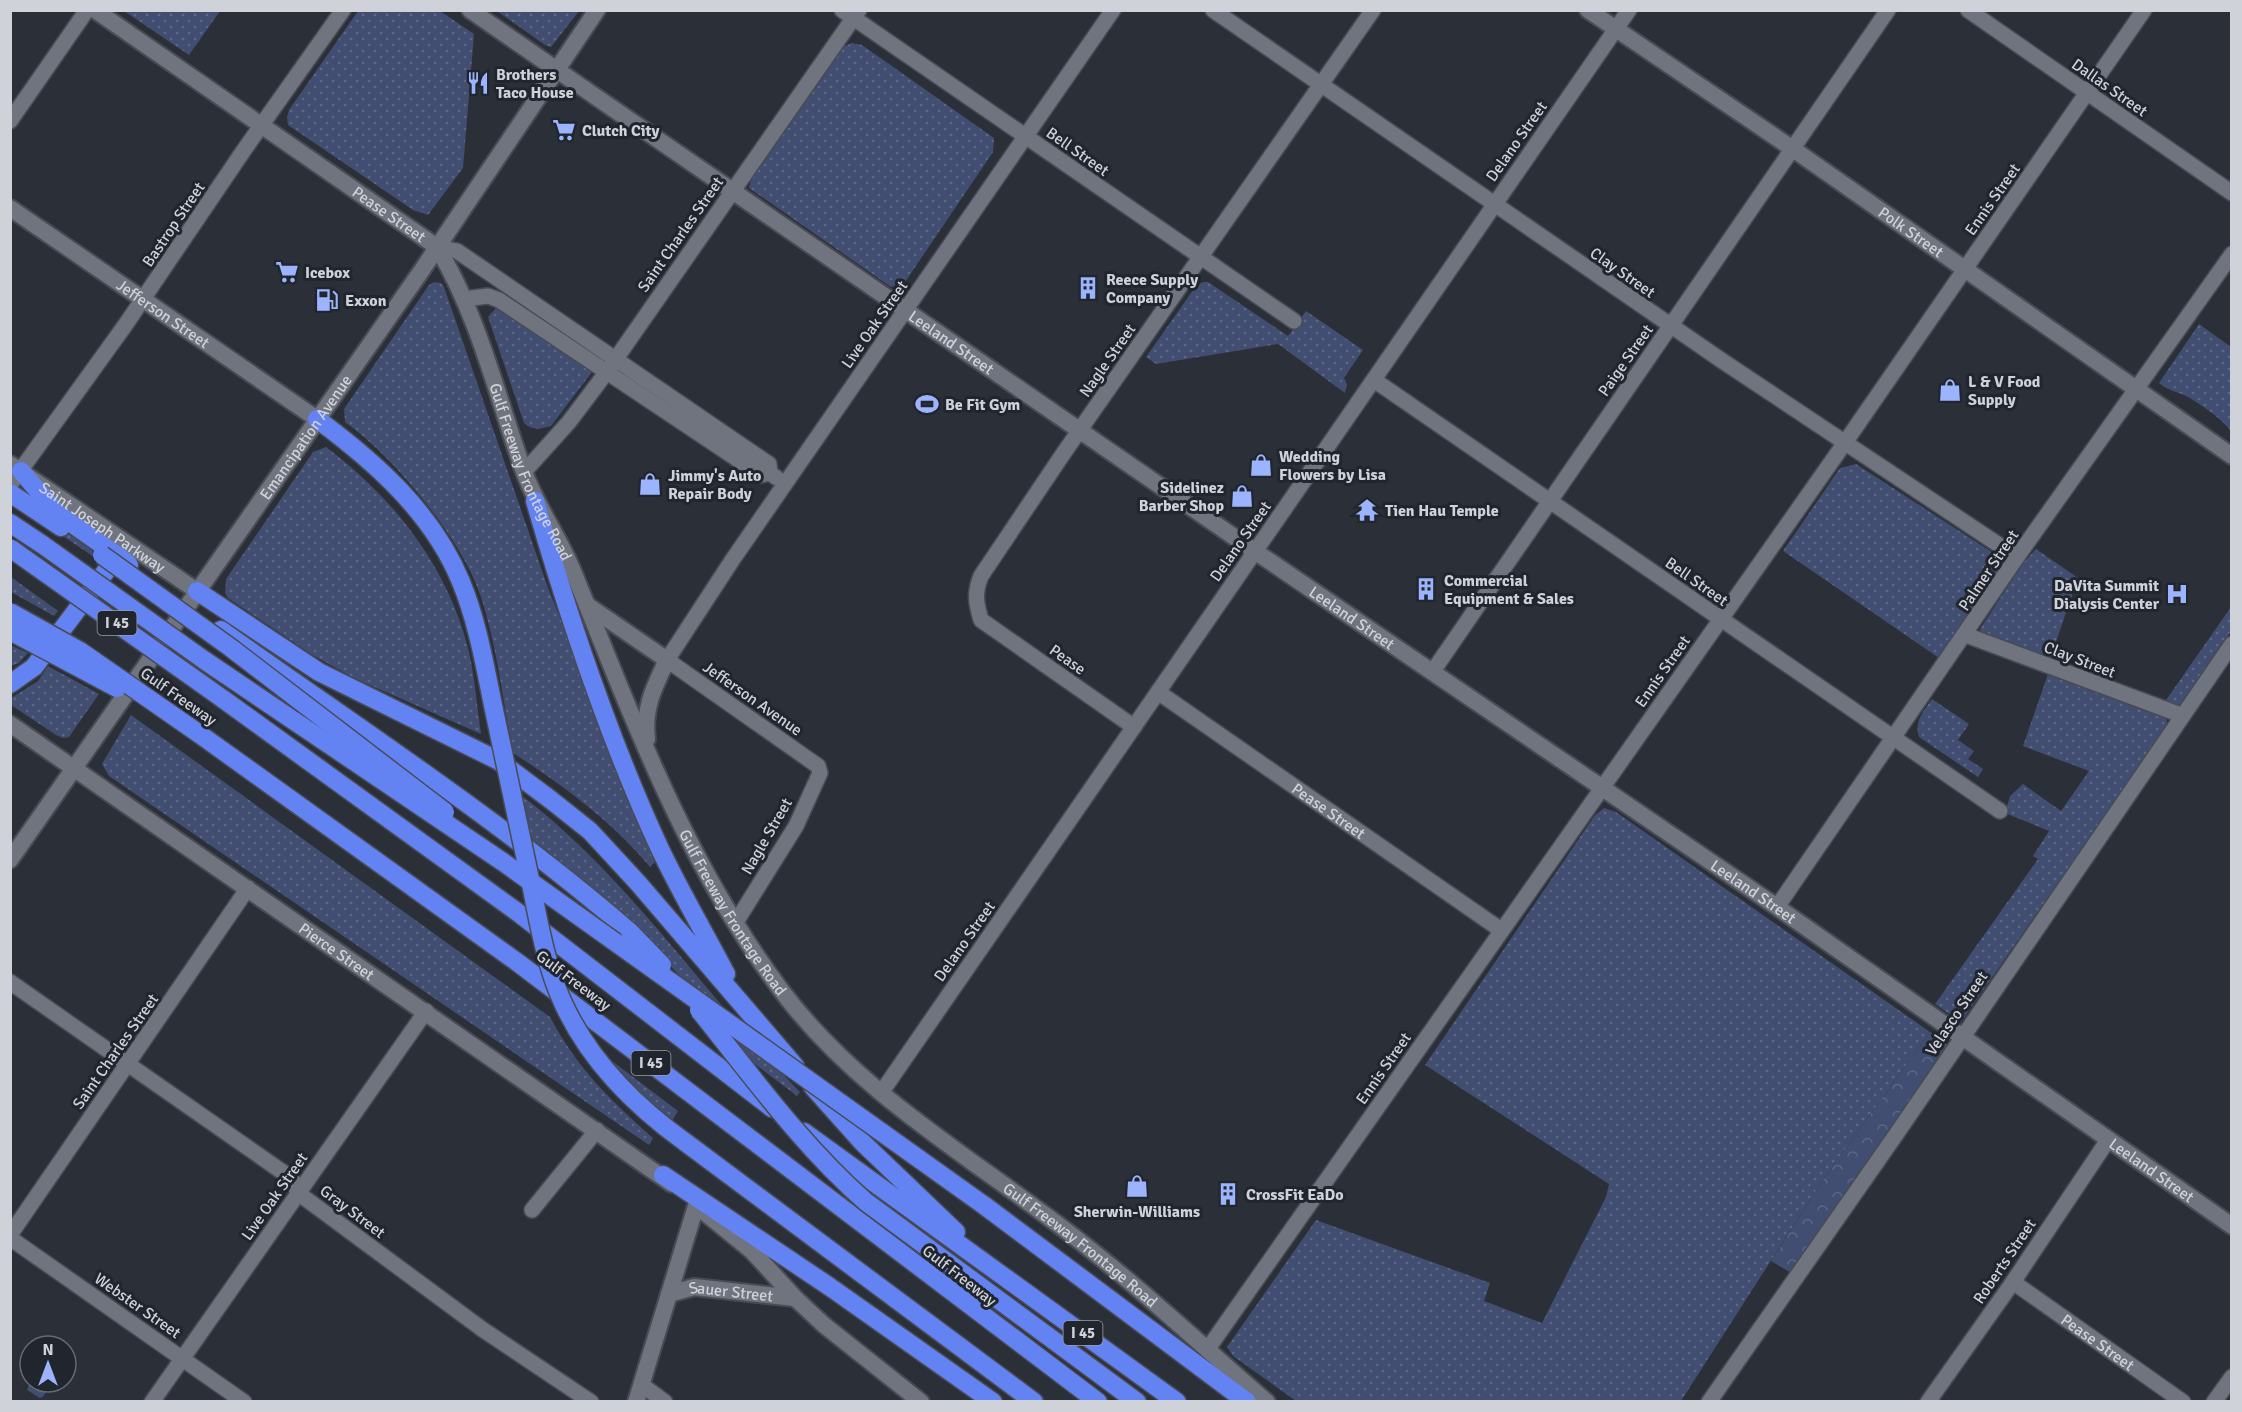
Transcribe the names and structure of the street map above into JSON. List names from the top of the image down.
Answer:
{
  "streets": {
    "highway": ["I 45", "Gulf Freeway"],
    "main road": [
      "Pease Street",
      "Polk Street",
      "Jefferson Street",
      "Leeland Street",
      "Emancipation Avenue",
      "Gulf Freeway Frontage Road",
      "Saint Joseph Parkway",
      "Pierce Street",
      "Sauer Street"
    ],
    "street": [
      "Dallas Street",
      "Delano Street",
      "Bell Street",
      "Ennis Street",
      "Bastrop Street",
      "Saint Charles Street",
      "Clay Street",
      "Live Oak Street",
      "Nagle Street",
      "Paige Street",
      "Palmer Street",
      "Pease",
      "Jefferson Avenue",
      "Velasco Street",
      "Gray Street",
      "Roberts Street",
      "Webster Street"
    ]
  },
  "crossings": [
    ["Dallas Street", "Ennis Street"],
    ["Delano Street", "Bell Street"],
    ["Delano Street", "Pease Street"],
    ["Delano Street", "Polk Street"],
    ["Delano Street", "Clay Street"],
    ["Delano Street", "Leeland Street"],
    ["Delano Street", "Gulf Freeway Frontage Road"],
    ["Delano Street", "Pease"],
    ["Bell Street", "Ennis Street"],
    ["Bell Street", "Saint Charles Street"],
    ["Bell Street", "Live Oak Street"],
    ["Bell Street", "Nagle Street"],
    ["Bell Street", "Paige Street"],
    ["Bell Street", "Palmer Street"],
    ["Ennis Street", "Pease Street"],
    ["Ennis Street", "Polk Street"],
    ["Ennis Street", "Clay Street"],
    ["Ennis Street", "Leeland Street"],
    ["Ennis Street", "Gulf Freeway Frontage Road"],
    ["Pease Street", "Bastrop Street"],
    ["Pease Street", "Saint Charles Street"],
    ["Pease Street", "Live Oak Street"],
    ["Pease Street", "Emancipation Avenue"],
    ["Pease Street", "Gulf Freeway Frontage Road"],
    ["Pease Street", "Roberts Street"],
    ["Bastrop Street", "Jefferson Street"],
    ["Bastrop Street", "Saint Joseph Parkway"],
    ["Polk Street", "Paige Street"],
    ["Polk Street", "Palmer Street"],
    ["Saint Charles Street", "Leeland Street"],
    ["Saint Charles Street", "Gulf Freeway Frontage Road"],
    ["Saint Charles Street", "Pierce Street"],
    ["Saint Charles Street", "Gray Street"],
    ["Saint Charles Street", "Webster Street"],
    ["Clay Street", "Nagle Street"],
    ["Clay Street", "Paige Street"],
    ["Clay Street", "Palmer Street"],
    ["Clay Street", "Velasco Street"],
    ["Jefferson Street", "Emancipation Avenue"],
    ["Live Oak Street", "Leeland Street"],
    ["Live Oak Street", "Jefferson Avenue"],
    ["Live Oak Street", "Pierce Street"],
    ["Live Oak Street", "Gray Street"],
    ["Live Oak Street", "Webster Street"],
    ["Leeland Street", "Nagle Street"],
    ["Leeland Street", "Paige Street"],
    ["Leeland Street", "Emancipation Avenue"],
    ["Leeland Street", "Palmer Street"],
    ["Leeland Street", "Velasco Street"],
    ["Leeland Street", "Roberts Street"],
    ["Nagle Street", "Gulf Freeway Frontage Road"],
    ["Nagle Street", "Pease"],
    ["Nagle Street", "Jefferson Avenue"],
    ["Emancipation Avenue", "Gulf Freeway Frontage Road"],
    ["Emancipation Avenue", "Saint Joseph Parkway"],
    ["Emancipation Avenue", "Gulf Freeway"],
    ["Emancipation Avenue", "Pierce Street"],
    ["Saint Joseph Parkway", "Gulf Freeway"]
  ],
  "places": {
    "restaurant": ["Brothers Taco House"],
    "supermarket": ["Clutch City", "Icebox"],
    "building": ["Reece Supply Company", "Commercial Equipment & Sales", "CrossFit EaDo"],
    "fuel station": ["Exxon"],
    "shop": [
      "L & V Food Supply",
      "Wedding Flowers by Lisa",
      "Jimmy's Auto Repair Body",
      "Sidelinez Barber Shop",
      "Sherwin-Williams"
    ],
    "sports": ["Be Fit Gym"],
    "temple": ["Tien Hau Temple"],
    "hospital": ["DaVita Summit Dialysis Center"]
  },
  "north": "top"
}
